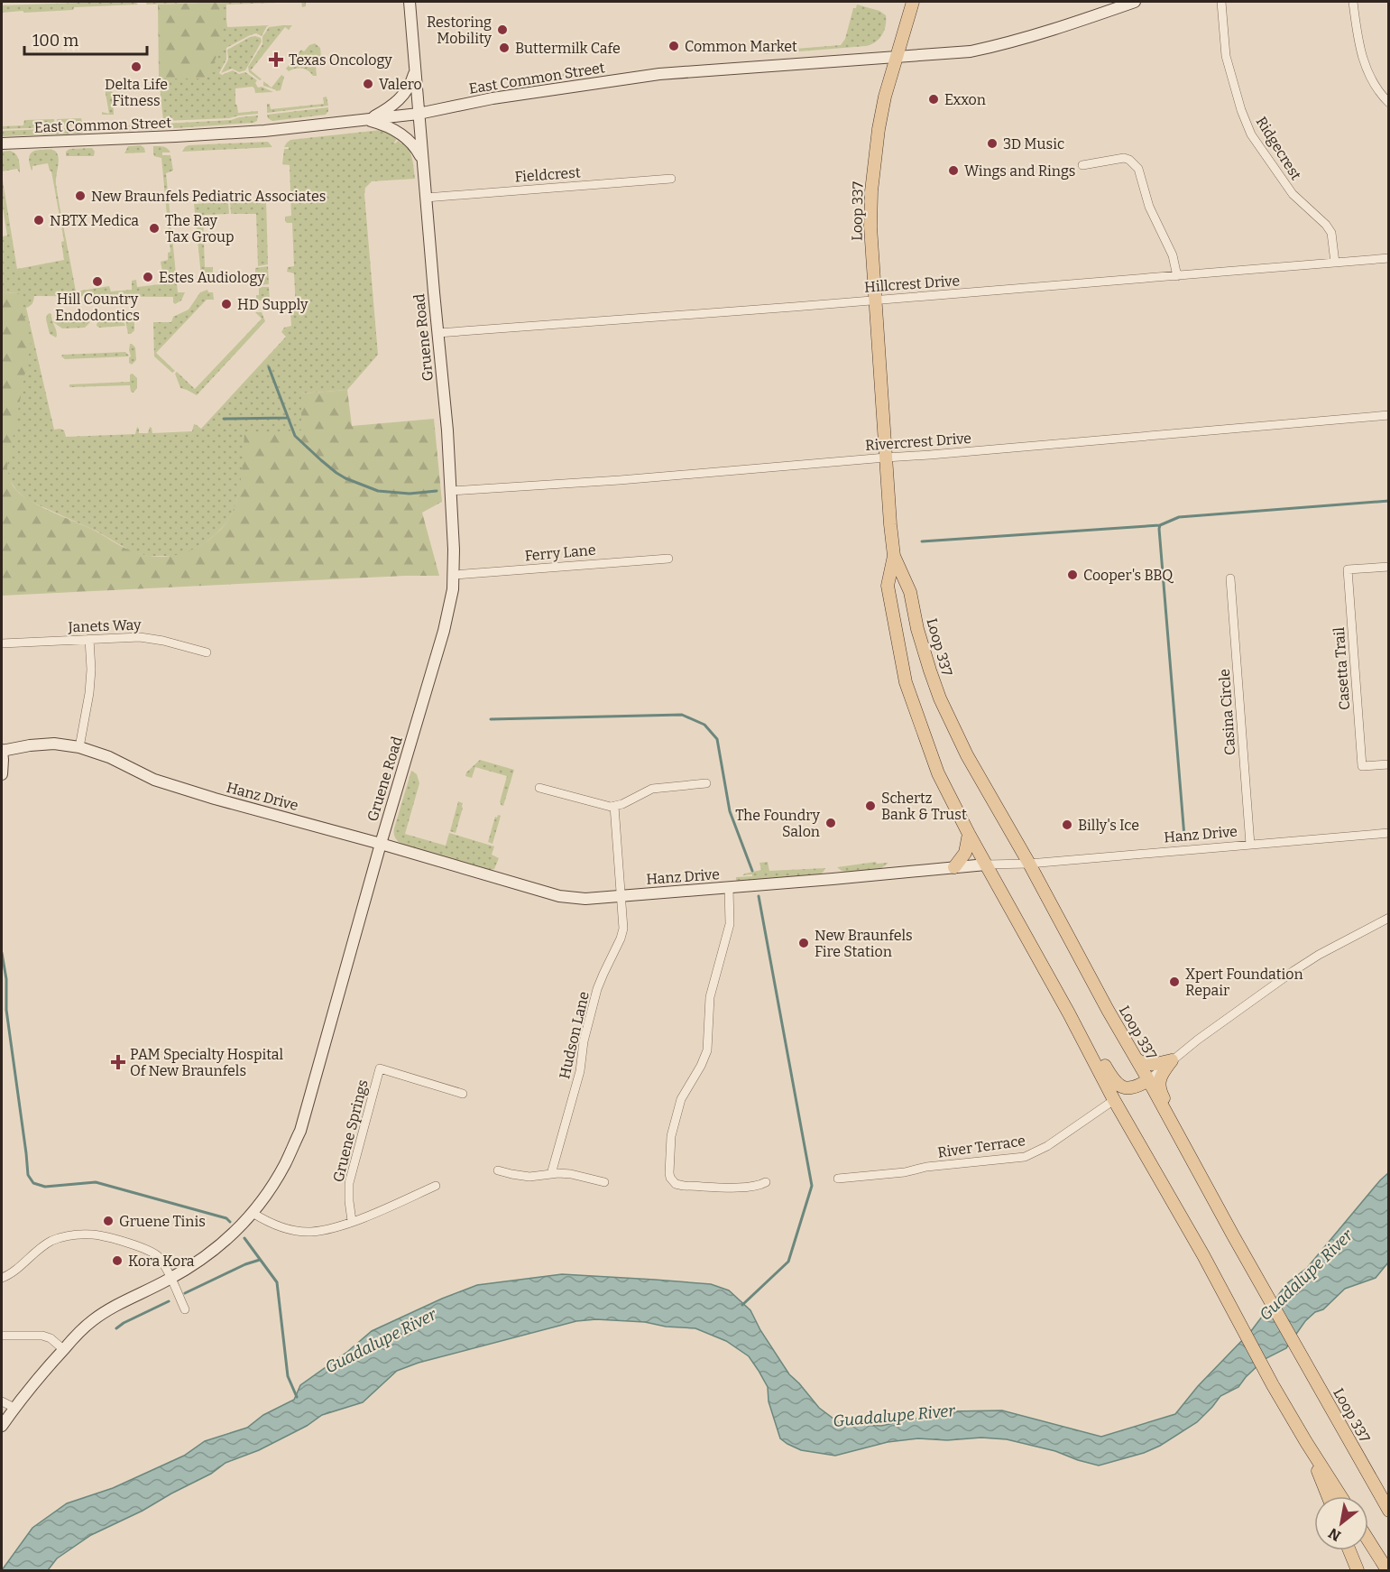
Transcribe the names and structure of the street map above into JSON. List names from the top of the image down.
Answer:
{
  "streets": {
    "main road": ["Loop 337"],
    "street": [
      "East Common Street",
      "Ridgecrest",
      "Fieldcrest",
      "Hillcrest Drive",
      "Gruene Road",
      "Rivercrest Drive",
      "Ferry Lane",
      "Janets Way",
      "Casetta Trail",
      "Casina Circle",
      "Hanz Drive",
      "Hudson Lane",
      "Gruene Springs",
      "River Terrace"
    ]
  },
  "crossings": [
    ["East Common Street", "Loop 337"],
    ["East Common Street", "Gruene Road"],
    ["Ridgecrest", "Hillcrest Drive"],
    ["Fieldcrest", "Gruene Road"],
    ["Loop 337", "Hillcrest Drive"],
    ["Loop 337", "Rivercrest Drive"],
    ["Loop 337", "Hanz Drive"],
    ["Loop 337", "River Terrace"],
    ["Hillcrest Drive", "Gruene Road"],
    ["Gruene Road", "Rivercrest Drive"],
    ["Gruene Road", "Ferry Lane"],
    ["Gruene Road", "Hanz Drive"],
    ["Casina Circle", "Hanz Drive"],
    ["Hanz Drive", "Hudson Lane"]
  ],
  "water": ["Guadalupe River"],
  "places": {
    "other": [
      "Restoring Mobility",
      "Common Market",
      "Buttermilk Cafe",
      "Delta Life Fitness",
      "Valero",
      "Exxon",
      "3D Music",
      "Wings and Rings",
      "New Braunfels Pediatric Associates",
      "NBTX Medica",
      "The Ray Tax Group",
      "Estes Audiology",
      "Hill Country Endodontics",
      "HD Supply",
      "Cooper's BBQ",
      "Schertz Bank & Trust",
      "The Foundry Salon",
      "Billy's Ice",
      "New Braunfels Fire Station",
      "Xpert Foundation Repair",
      "Gruene Tinis",
      "Kora Kora"
    ],
    "health": ["Texas Oncology", "PAM Specialty Hospital Of New Braunfels"]
  },
  "scale_bar": "100 m",
  "north": "bottom left"
}
